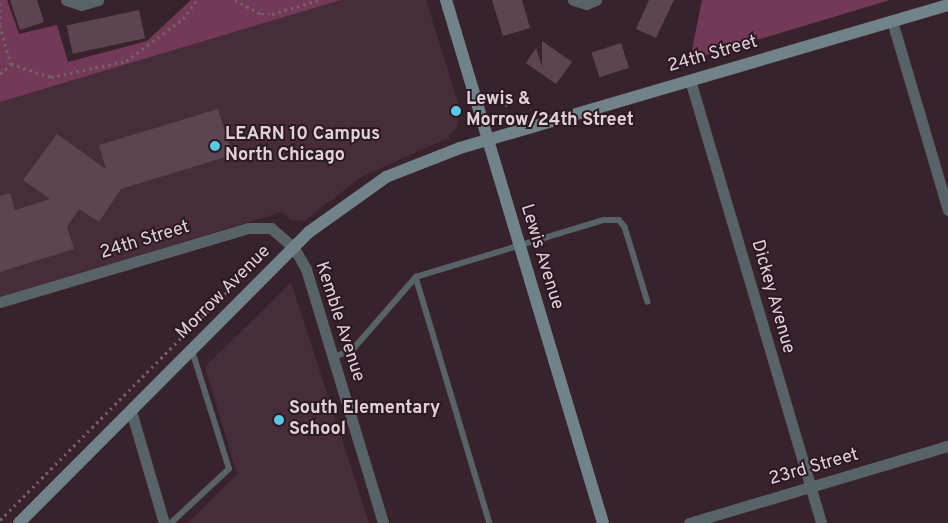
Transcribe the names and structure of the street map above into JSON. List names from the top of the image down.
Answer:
{
  "streets": {
    "street": [
      "24th Street",
      "Lewis Avenue",
      "Morrow Avenue",
      "Dickey Avenue",
      "Kemble Avenue",
      "23rd Street"
    ]
  },
  "crossings": [
    ["24th Street", "Lewis Avenue"],
    ["24th Street", "Morrow Avenue"],
    ["24th Street", "Dickey Avenue"],
    ["24th Street", "Kemble Avenue"],
    ["Lewis Avenue", "Morrow Avenue"],
    ["Morrow Avenue", "Kemble Avenue"],
    ["Dickey Avenue", "23rd Street"]
  ],
  "places": ["Lewis & Morrow/24th Street", "LEARN 10 Campus North Chicago", "South Elementary School"]
}
